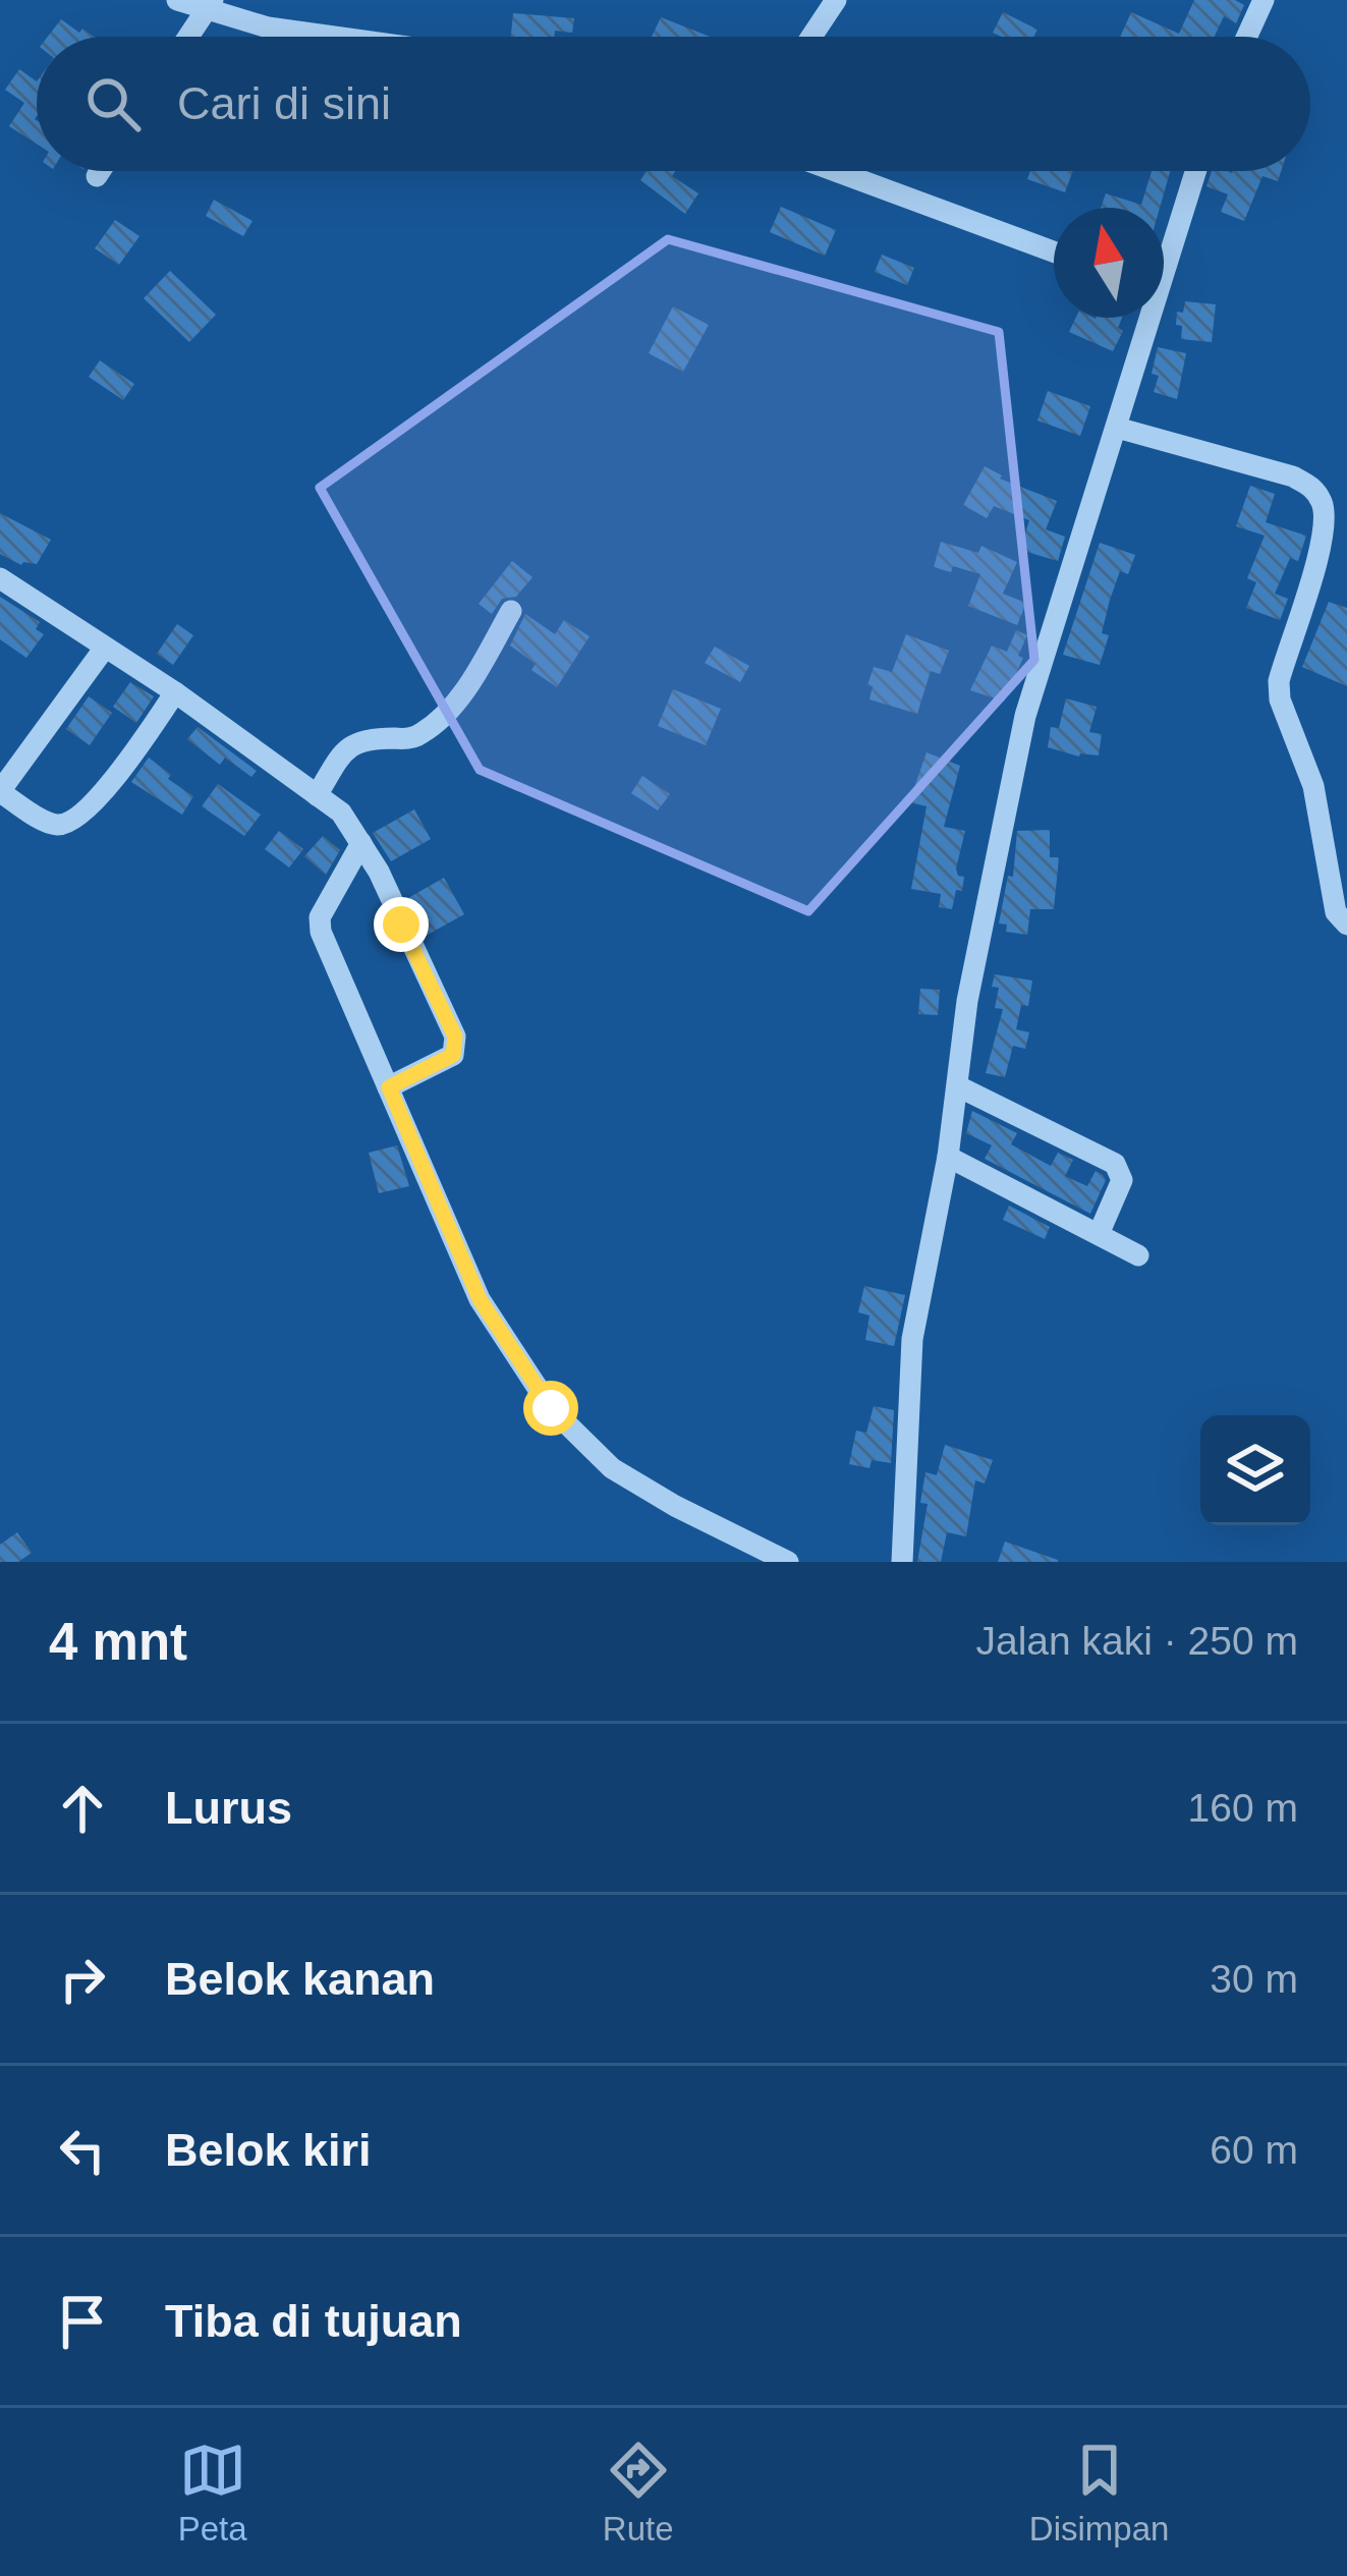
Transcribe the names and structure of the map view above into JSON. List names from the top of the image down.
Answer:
{
  "north": "top",
  "page": {
    "search": "Cari di sini",
    "heading": ["4 mnt", "Jalan kaki · 250 m"],
    "list": [
      ["Lurus", "160 m"],
      ["Belok kanan", "30 m"],
      ["Belok kiri", "60 m"],
      "Tiba di tujuan"
    ],
    "nav": ["Peta", "Rute", "Disimpan"]
  }
}
